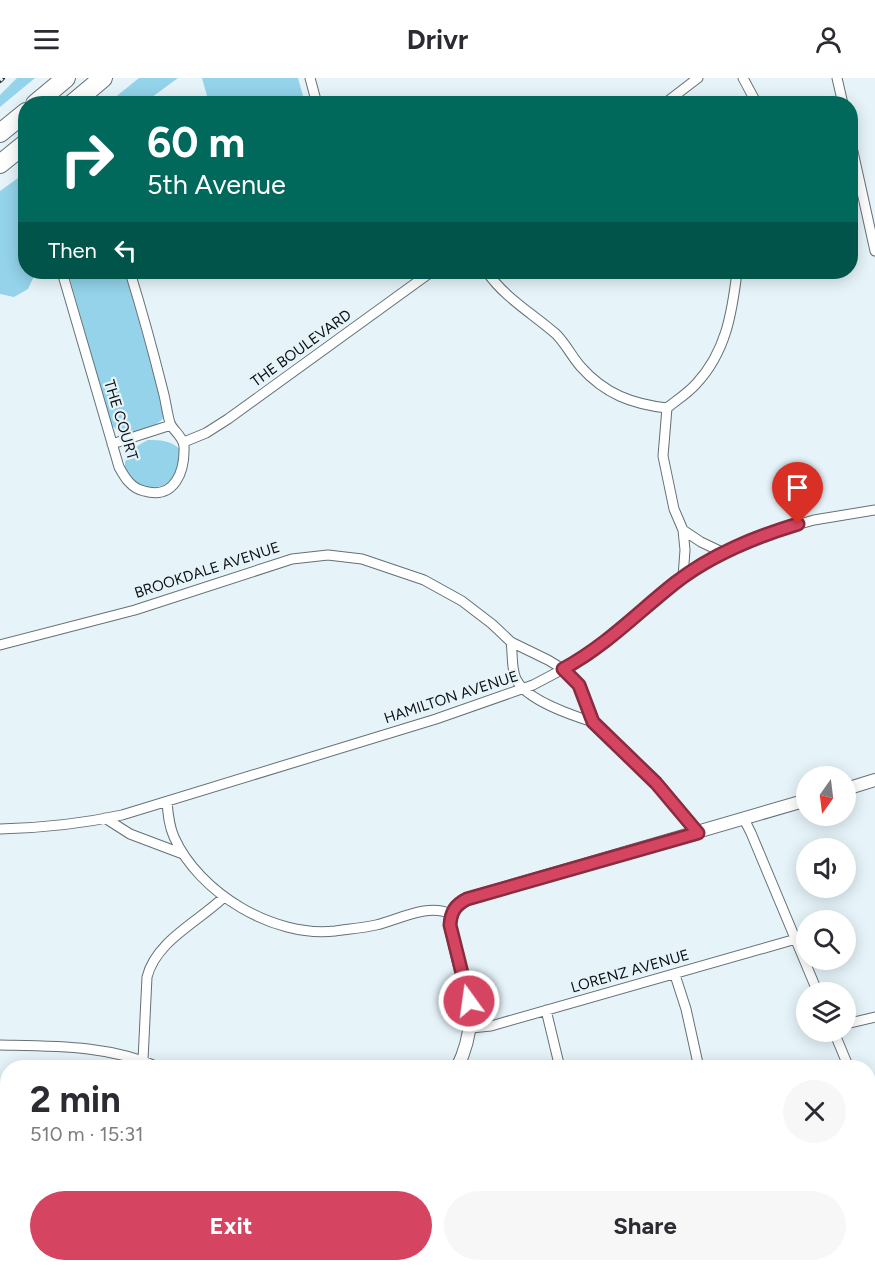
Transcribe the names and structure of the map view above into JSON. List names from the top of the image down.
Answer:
{
  "streets": {
    "street": [
      "THE BOULEVARD",
      "THE COURT",
      "BROOKDALE AVENUE",
      "HAMILTON AVENUE",
      "LORENZ AVENUE"
    ]
  },
  "crossings": [
    ["THE BOULEVARD", "THE COURT"],
    ["BROOKDALE AVENUE", "HAMILTON AVENUE"]
  ],
  "north": "bottom",
  "page": {
    "header": "Drivr",
    "turn": ["60 m", "5th Avenue"],
    "then": "Then",
    "heading": ["2 min", "510 m · 15:31"],
    "buttons": ["Exit", "Share"]
  }
}
